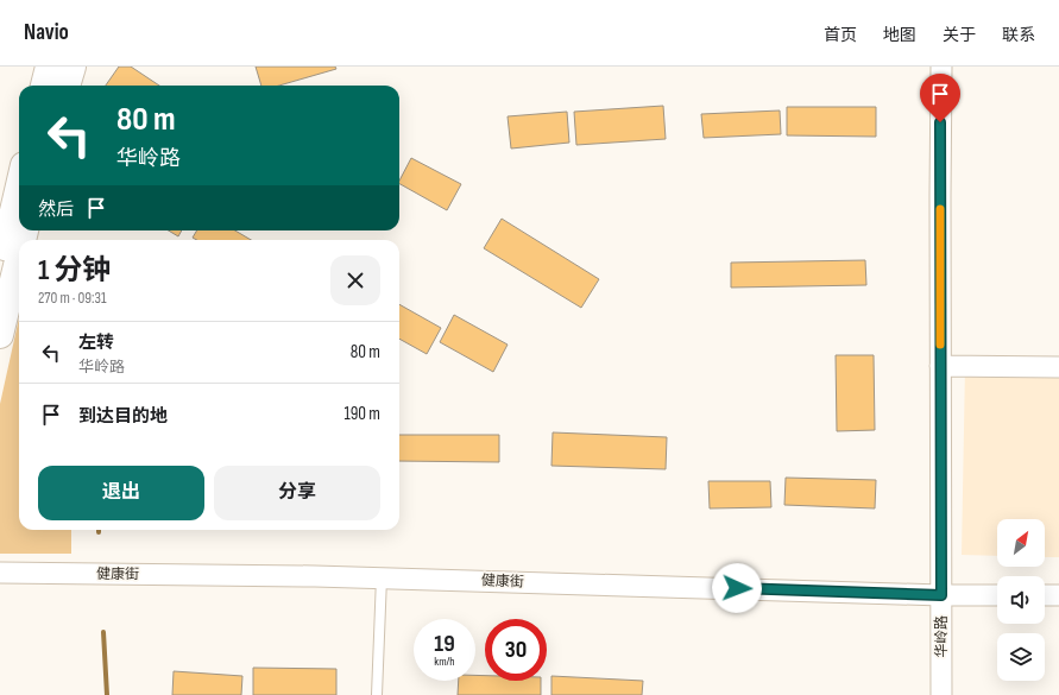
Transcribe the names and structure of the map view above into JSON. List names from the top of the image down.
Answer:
{
  "streets": {
    "street": ["健康街", "华岭路"]
  },
  "crossings": [
    ["健康街", "华岭路"]
  ],
  "north": "top right",
  "page": {
    "header": "Navio",
    "nav": [
      "首页",
      "地图",
      "关于",
      "联系"
    ],
    "turn": ["80 m", "华岭路"],
    "then": "然后",
    "heading": ["1 分钟", "270 m · 09:31"],
    "list": [
      {
        "name": "左转",
        "note": "华岭路",
        "value": "80 m"
      },
      {
        "name": "到达目的地",
        "value": "190 m"
      }
    ],
    "buttons": ["退出", "分享"],
    "speed": "19 km/h",
    "limit": "30"
  }
}
